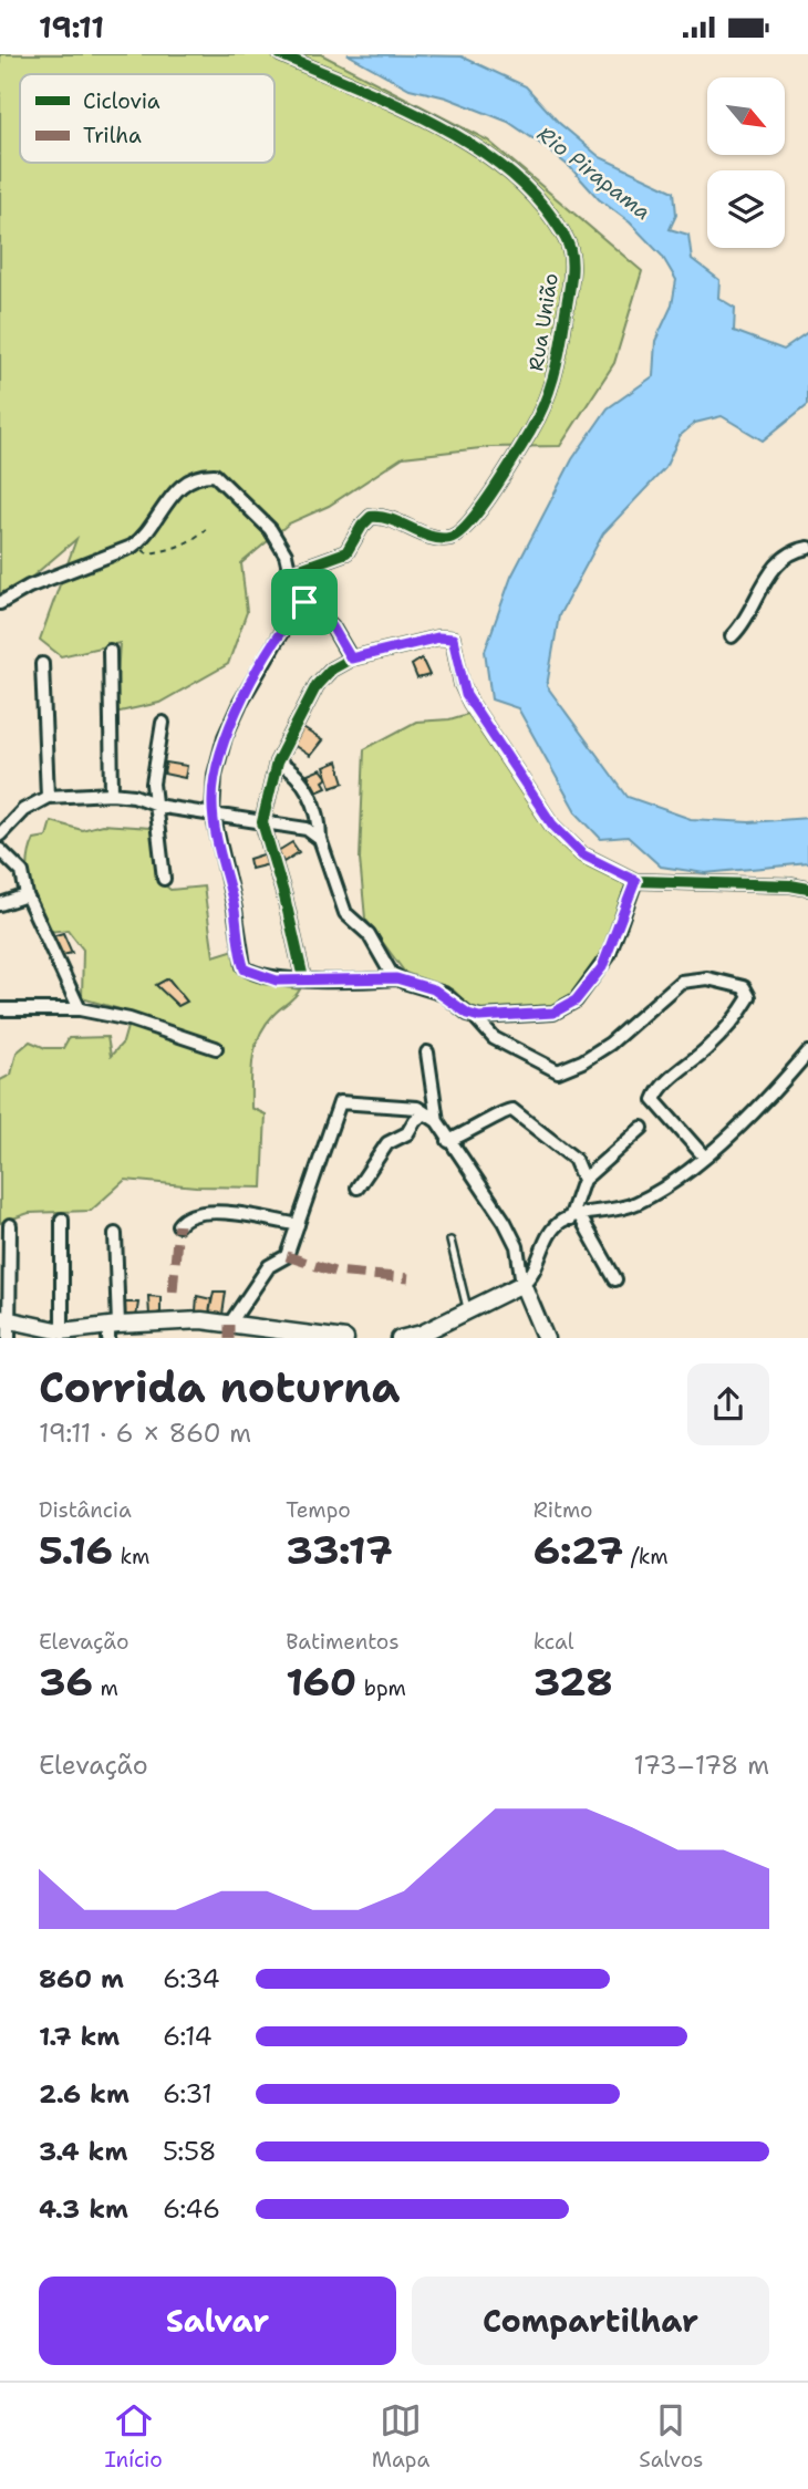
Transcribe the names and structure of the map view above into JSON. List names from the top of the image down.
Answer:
{
  "streets": {
    "street": ["Rua União"]
  },
  "water": ["Rio Pirapama"],
  "legend": ["Ciclovia", "Trilha"],
  "north": "bottom right",
  "page": {
    "status": "19:11",
    "heading": ["Corrida noturna", "19:11 · 6 × 860 m"],
    "stats": [
      ["Distância", "5.16 km"],
      ["Tempo", "33:17"],
      ["Ritmo", "6:27 /km"],
      ["Elevação", "36 m"],
      ["Batimentos", "160 bpm"],
      ["kcal", "328"]
    ],
    "chart": ["Elevação", "173–178 m"],
    "list": [
      {
        "name": "860 m",
        "note": "6:34"
      },
      {
        "name": "1.7 km",
        "note": "6:14"
      },
      {
        "name": "2.6 km",
        "note": "6:31"
      },
      {
        "name": "3.4 km",
        "note": "5:58"
      },
      {
        "name": "4.3 km",
        "note": "6:46"
      }
    ],
    "buttons": ["Salvar", "Compartilhar"],
    "tabs": ["Início", "Mapa", "Salvos"]
  }
}
